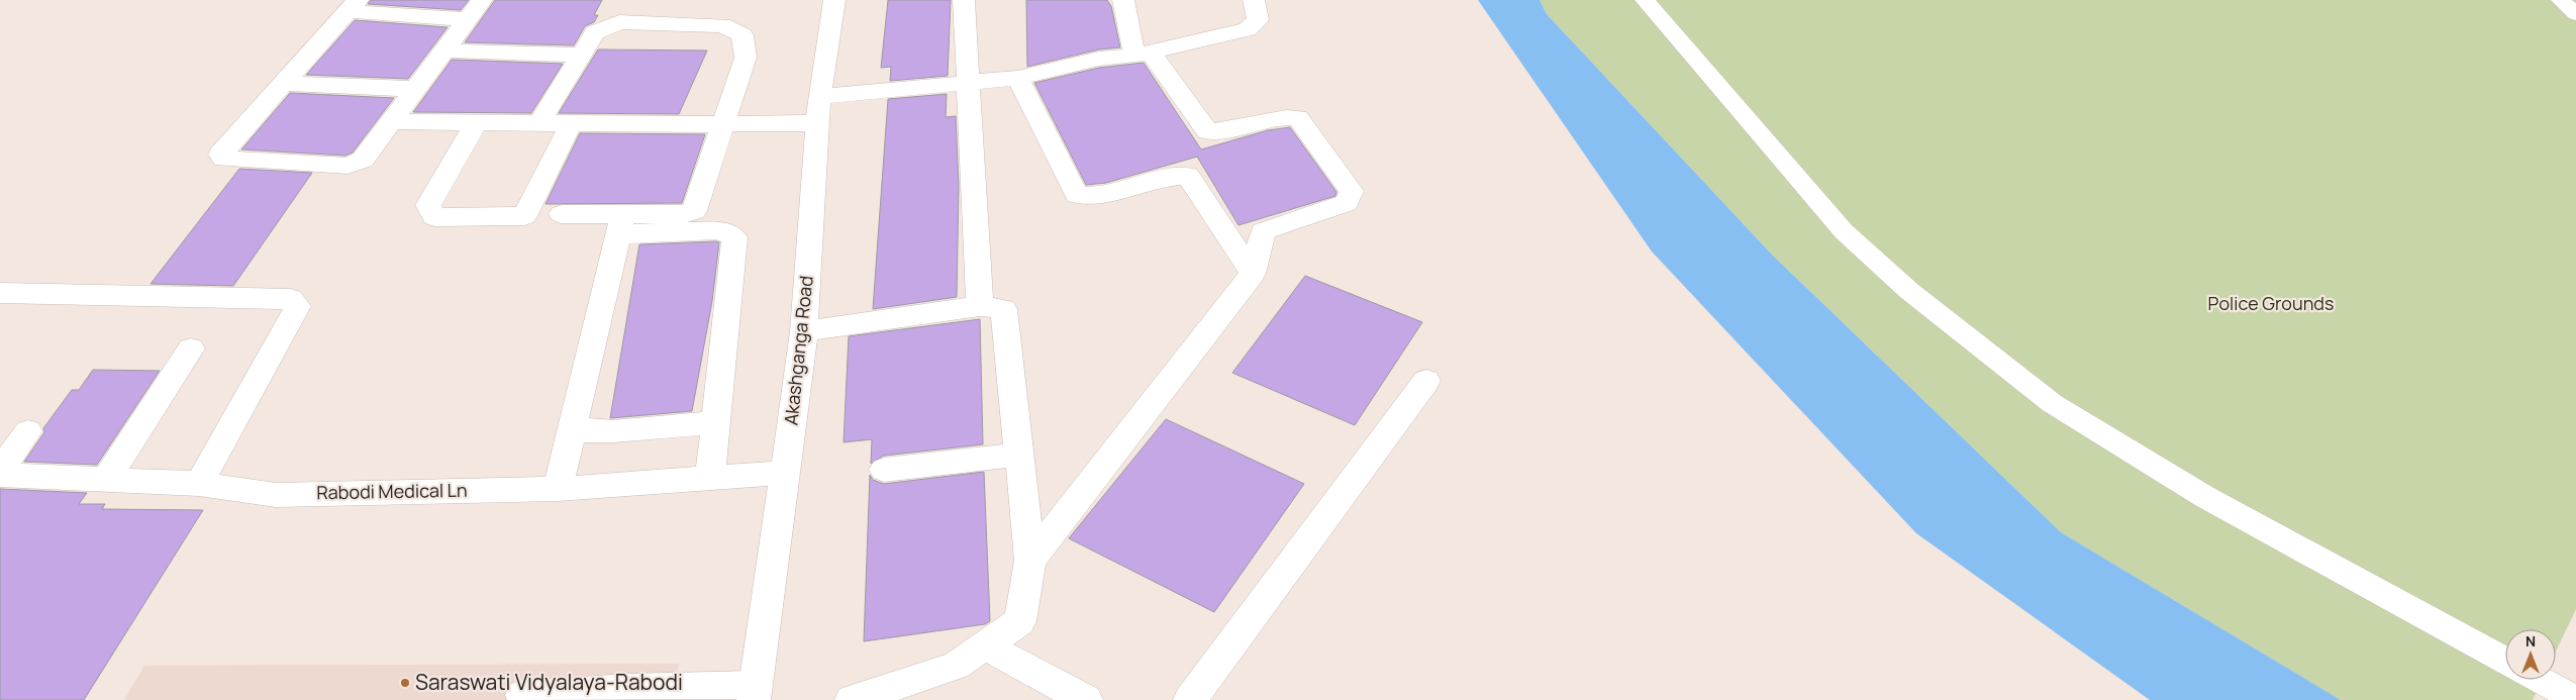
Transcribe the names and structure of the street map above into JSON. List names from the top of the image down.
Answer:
{
  "streets": {
    "street": ["Akashganga Road", "Rabodi Medical Ln"]
  },
  "crossings": [
    ["Akashganga Road", "Rabodi Medical Ln"]
  ],
  "parks": ["Police Grounds"],
  "places": ["Saraswati Vidyalaya-Rabodi"],
  "north": "top"
}
